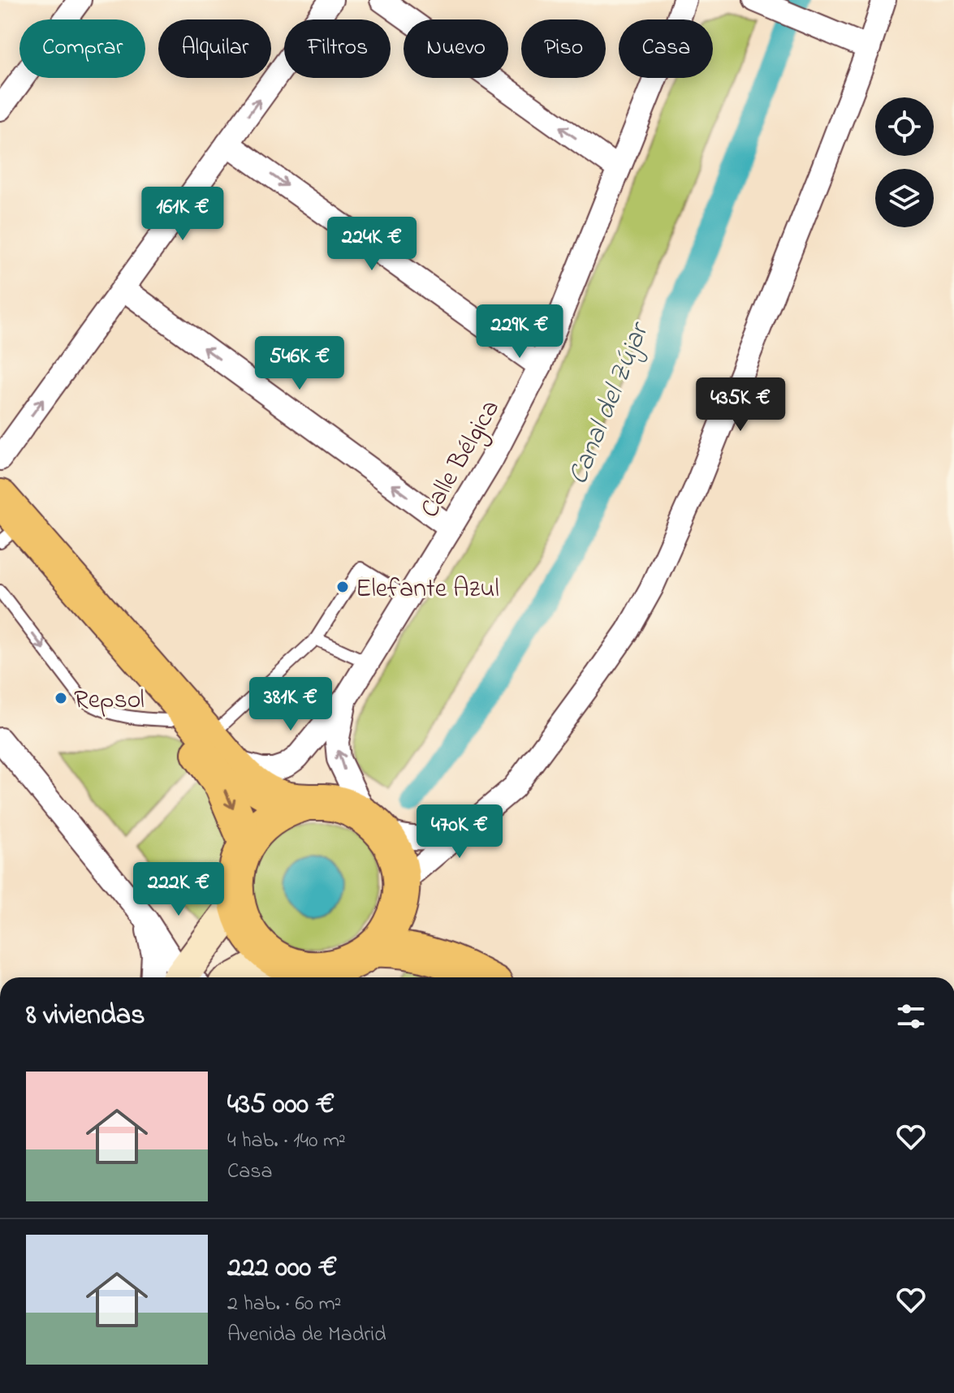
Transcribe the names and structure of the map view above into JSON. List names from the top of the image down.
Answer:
{
  "streets": {
    "street": ["Calle Bélgica"]
  },
  "water": ["Canal del Zújar"],
  "places": ["Elefante Azul", "Repsol"],
  "page": {
    "chip": [
      "Comprar",
      "Alquilar",
      "Filtros",
      "Nuevo",
      "Piso",
      "Casa"
    ],
    "price": [
      "161K €",
      "224K €",
      "229K €",
      "546K €",
      "435K €",
      "381K €",
      "470K €",
      "222K €"
    ],
    "heading": "8 viviendas",
    "list": [
      {
        "name": "435 000 €",
        "note": "4 hab. · 140 m² · Casa"
      },
      {
        "name": "222 000 €",
        "note": "2 hab. · 60 m² · Avenida de Madrid"
      }
    ]
  }
}
